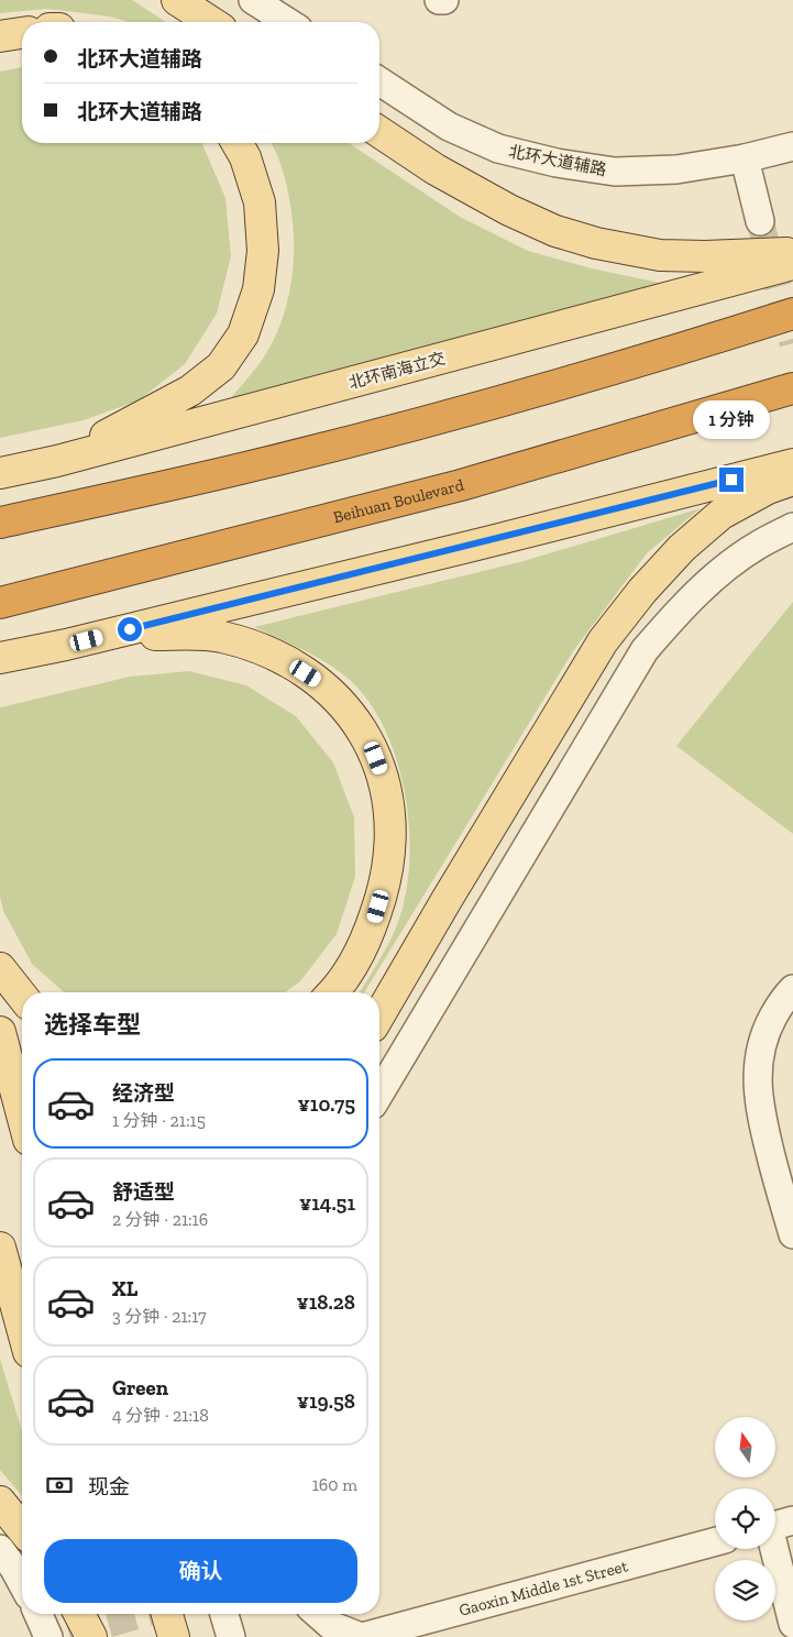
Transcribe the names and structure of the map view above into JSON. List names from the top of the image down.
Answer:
{
  "streets": {
    "highway": ["Beihuan Boulevard"],
    "main road": ["北环南海立交"],
    "street": ["北环大道辅路", "Gaoxin Middle 1st Street"]
  },
  "north": "top",
  "page": {
    "banner": ["北环大道辅路", "北环大道辅路"],
    "bubble": "1 分钟",
    "heading": "选择车型",
    "list": [
      {
        "name": "经济型",
        "note": "1 分钟 · 21:15",
        "value": "¥10.75"
      },
      {
        "name": "舒适型",
        "note": "2 分钟 · 21:16",
        "value": "¥14.51"
      },
      {
        "name": "XL",
        "note": "3 分钟 · 21:17",
        "value": "¥18.28"
      },
      {
        "name": "Green",
        "note": "4 分钟 · 21:18",
        "value": "¥19.58"
      }
    ],
    "pay": ["现金", "160 m"],
    "buttons": "确认"
  }
}
